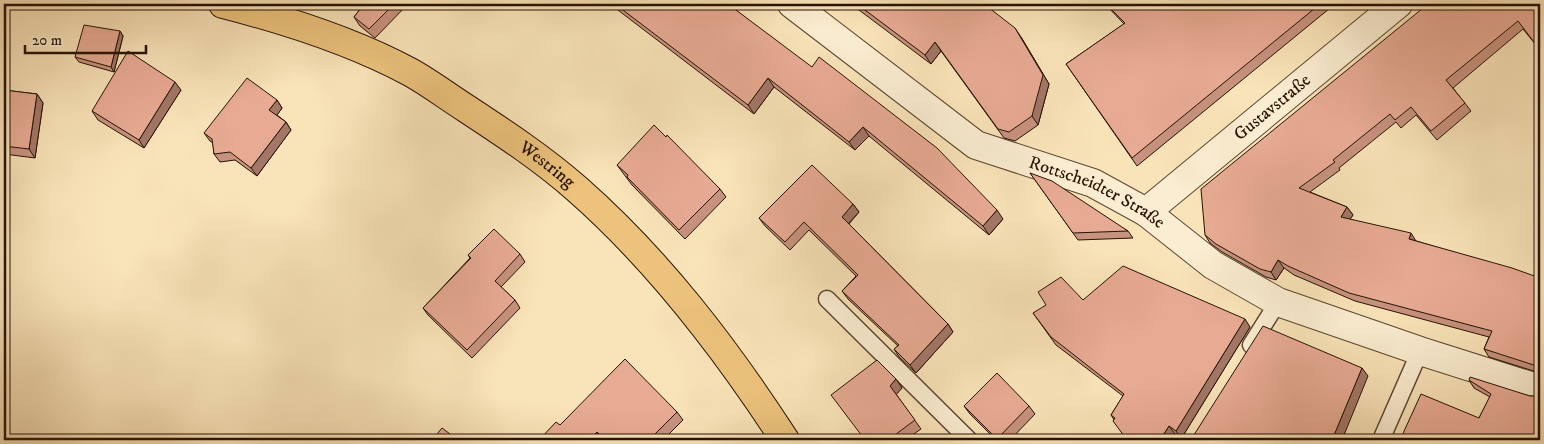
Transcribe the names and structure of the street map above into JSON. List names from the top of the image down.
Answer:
{
  "streets": {
    "main road": ["Westring"],
    "street": ["Gustavstraße", "Rottscheidter Straße"]
  },
  "crossings": [
    ["Gustavstraße", "Rottscheidter Straße"]
  ],
  "scale_bar": "20 m"
}
